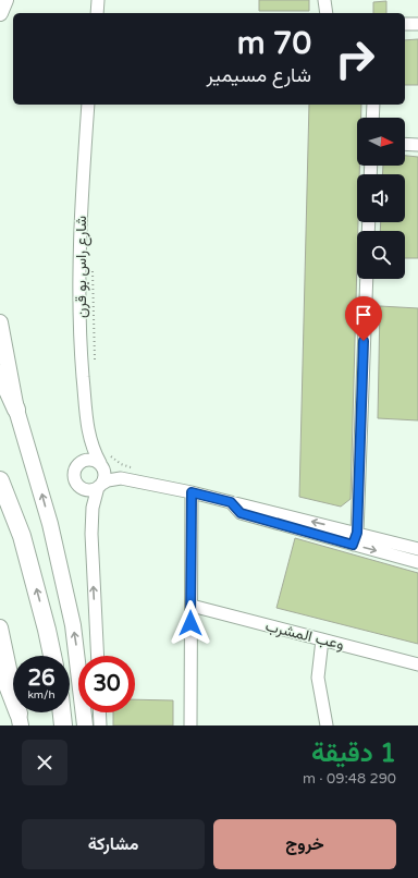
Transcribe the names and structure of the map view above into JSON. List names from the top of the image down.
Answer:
{
  "streets": {
    "street": ["شارع راس بو قرن", "وعب المشرب"]
  },
  "north": "right",
  "page": {
    "turn": ["70 m", "شارع مسيمير"],
    "speed": "26 km/h",
    "limit": "30",
    "heading": ["1 دقيقة", "290 m · 09:48"],
    "buttons": ["خروج", "مشاركة"]
  }
}
